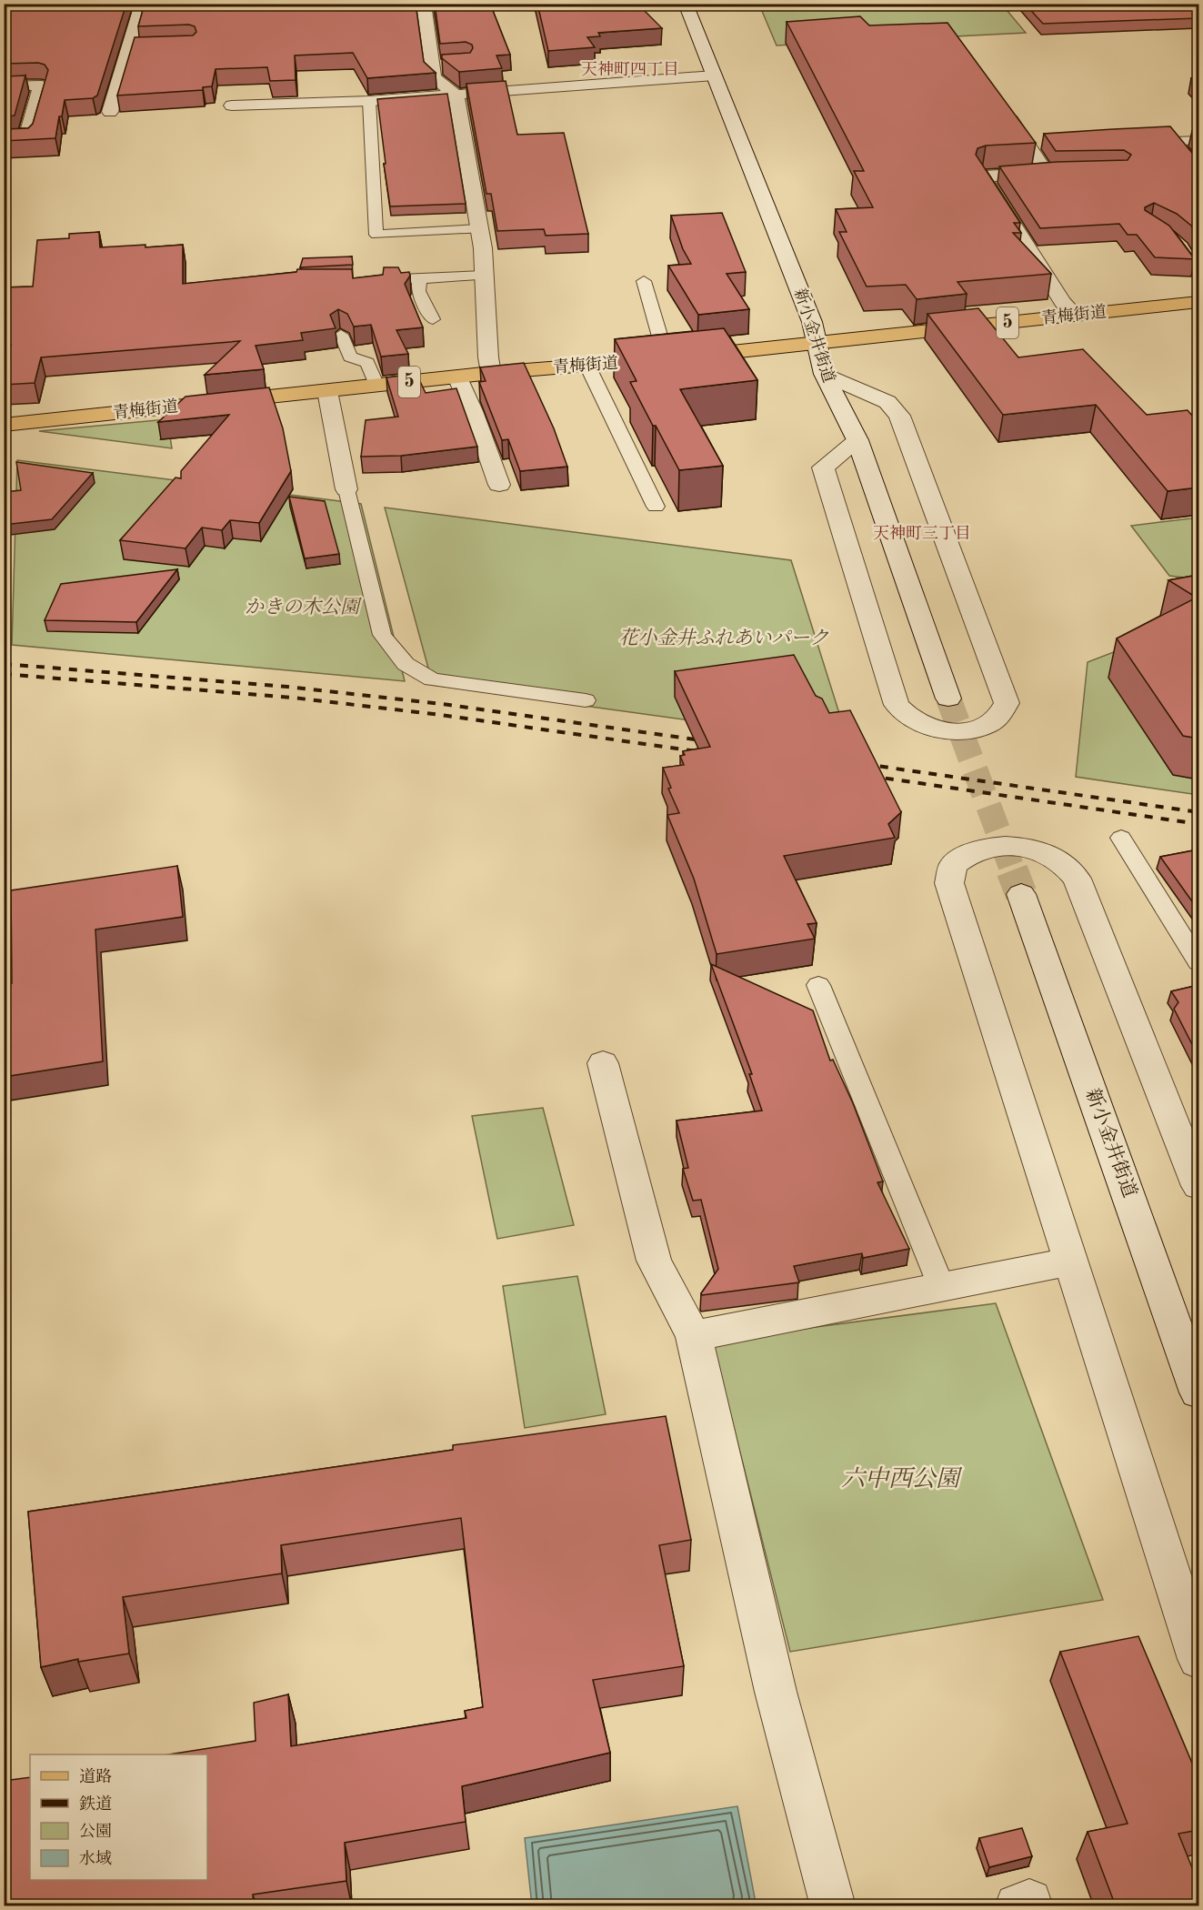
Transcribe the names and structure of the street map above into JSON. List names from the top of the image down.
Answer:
{
  "streets": {
    "main road": ["青梅街道", "5"],
    "street": ["新小金井街道"]
  },
  "crossings": [
    ["青梅街道", "新小金井街道"]
  ],
  "districts": ["天神町四丁目", "天神町三丁目"],
  "parks": ["かきの木公園", "花小金井ふれあいパーク", "六中西公園"],
  "legend": [
    "道路",
    "鉄道",
    "公園",
    "水域"
  ]
}
